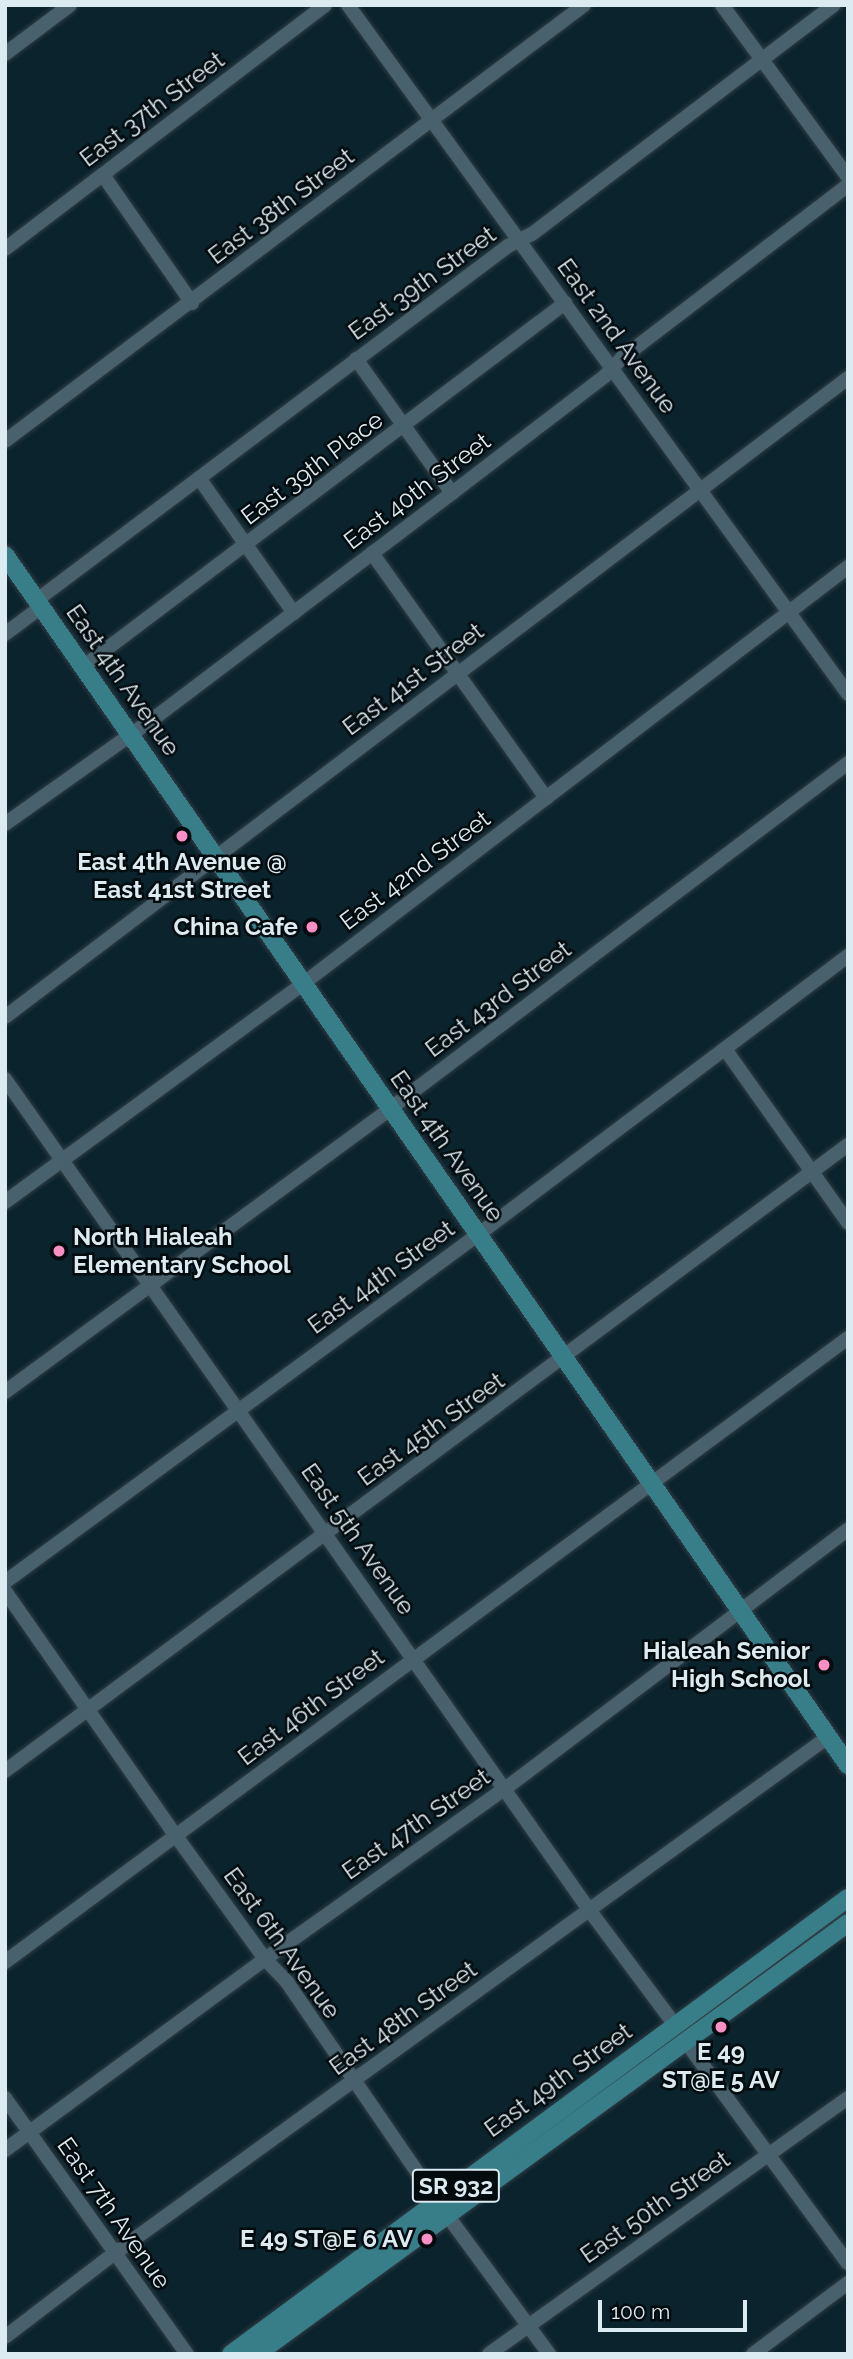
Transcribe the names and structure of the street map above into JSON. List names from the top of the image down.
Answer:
{
  "streets": {
    "main road": ["East 4th Avenue", "East 49th Street", "SR 932"],
    "street": [
      "East 37th Street",
      "East 38th Street",
      "East 39th Street",
      "East 2nd Avenue",
      "East 39th Place",
      "East 40th Street",
      "East 41st Street",
      "East 42nd Street",
      "East 43rd Street",
      "East 44th Street",
      "East 45th Street",
      "East 5th Avenue",
      "East 46th Street",
      "East 47th Street",
      "East 6th Avenue",
      "East 48th Street",
      "East 50th Street",
      "East 7th Avenue"
    ]
  },
  "crossings": [
    ["East 38th Street", "East 2nd Avenue"],
    ["East 39th Street", "East 2nd Avenue"],
    ["East 39th Street", "East 4th Avenue"],
    ["East 2nd Avenue", "East 39th Place"],
    ["East 2nd Avenue", "East 40th Street"],
    ["East 2nd Avenue", "East 41st Street"],
    ["East 2nd Avenue", "East 42nd Street"],
    ["East 39th Place", "East 4th Avenue"],
    ["East 40th Street", "East 4th Avenue"],
    ["East 41st Street", "East 4th Avenue"],
    ["East 4th Avenue", "East 42nd Street"],
    ["East 4th Avenue", "East 43rd Street"],
    ["East 4th Avenue", "East 44th Street"],
    ["East 4th Avenue", "East 45th Street"],
    ["East 4th Avenue", "East 46th Street"],
    ["East 4th Avenue", "East 47th Street"],
    ["East 4th Avenue", "East 48th Street"],
    ["East 42nd Street", "East 5th Avenue"],
    ["East 43rd Street", "East 5th Avenue"],
    ["East 44th Street", "East 5th Avenue"],
    ["East 45th Street", "East 5th Avenue"],
    ["East 45th Street", "East 6th Avenue"],
    ["East 5th Avenue", "East 46th Street"],
    ["East 5th Avenue", "East 47th Street"],
    ["East 5th Avenue", "East 48th Street"],
    ["East 5th Avenue", "East 49th Street"],
    ["East 46th Street", "East 6th Avenue"],
    ["East 47th Street", "East 6th Avenue"],
    ["East 47th Street", "East 7th Avenue"],
    ["East 6th Avenue", "East 48th Street"],
    ["East 6th Avenue", "East 49th Street"],
    ["East 6th Avenue", "East 50th Street"],
    ["East 48th Street", "East 7th Avenue"]
  ],
  "places": [
    "East 4th Avenue @ East 41st Street",
    "China Cafe",
    "North Hialeah Elementary School",
    "Hialeah Senior High School",
    "E 49 ST@E 5 AV",
    "E 49 ST@E 6 AV"
  ],
  "scale_bar": "100 m"
}
